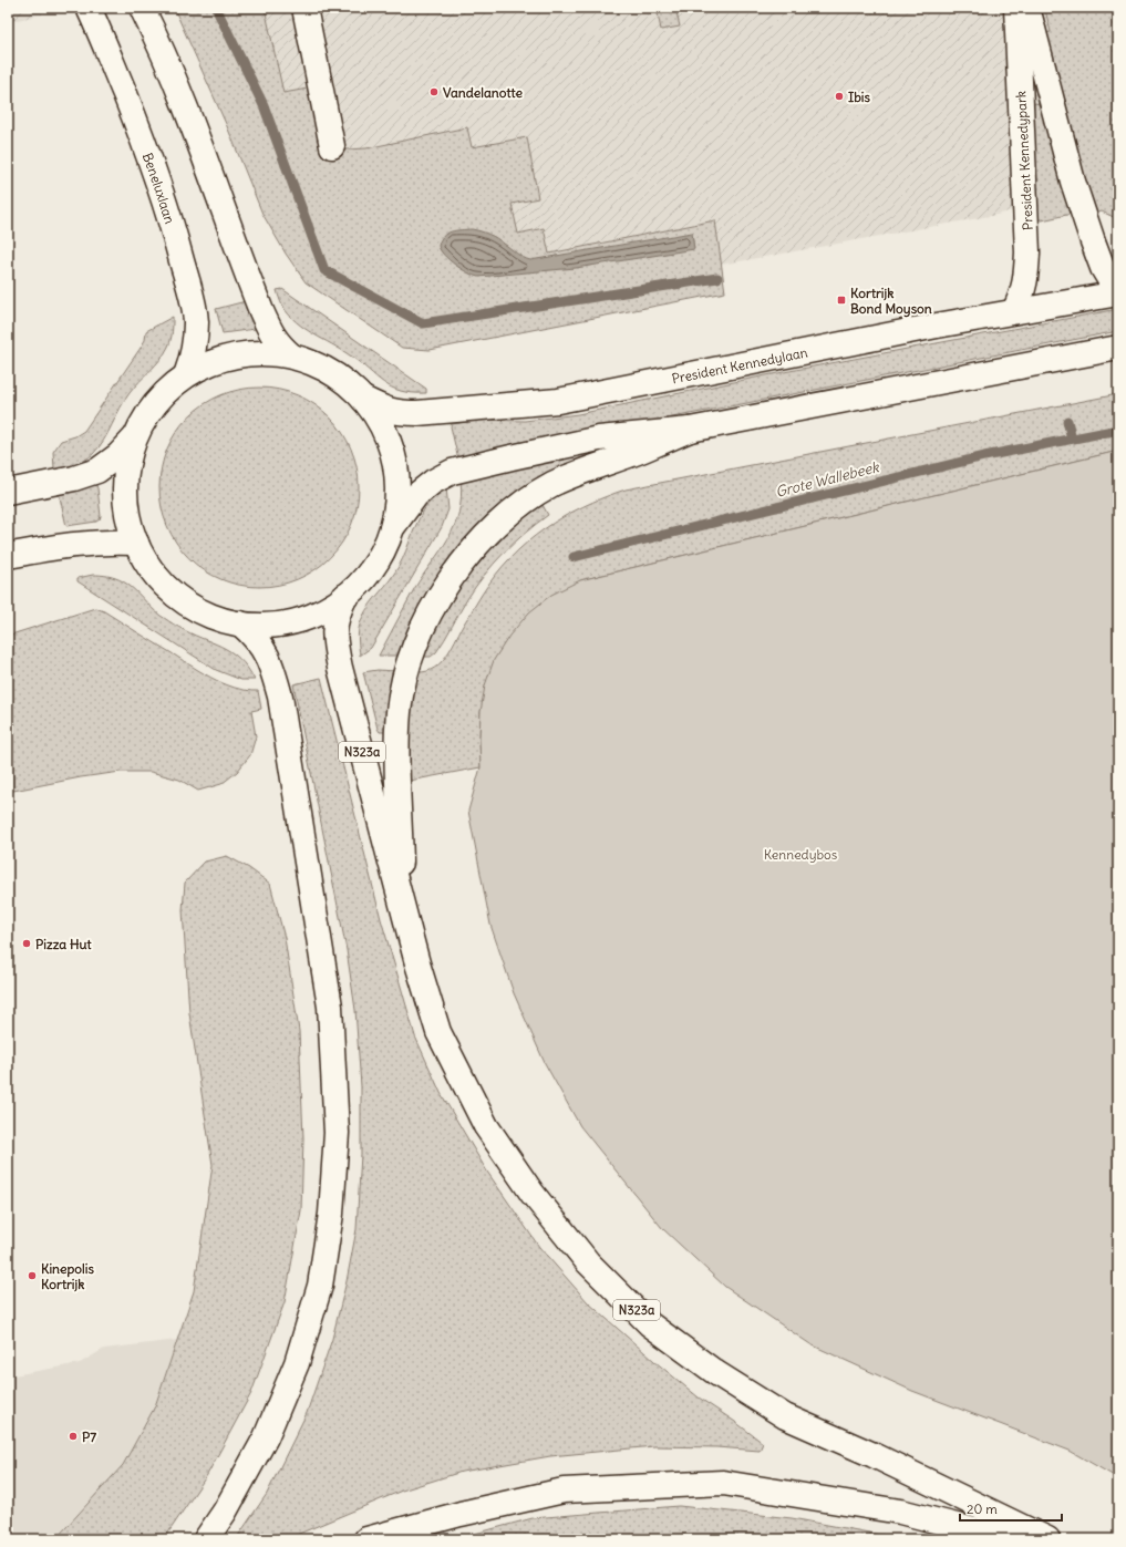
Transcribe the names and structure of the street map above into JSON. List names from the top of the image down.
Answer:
{
  "streets": {
    "main road": [
      "President Kennedypark",
      "Beneluxlaan",
      "President Kennedylaan",
      "N323a"
    ]
  },
  "crossings": [
    ["President Kennedypark", "President Kennedylaan"]
  ],
  "water": ["Grote Wallebeek"],
  "parks": ["Kennedybos"],
  "places": {
    "other": [
      "Vandelanotte",
      "Ibis",
      "Pizza Hut",
      "Kinepolis Kortrijk",
      "P7"
    ],
    "transit": ["Kortrijk Bond Moyson"]
  },
  "scale_bar": "20 m"
}
